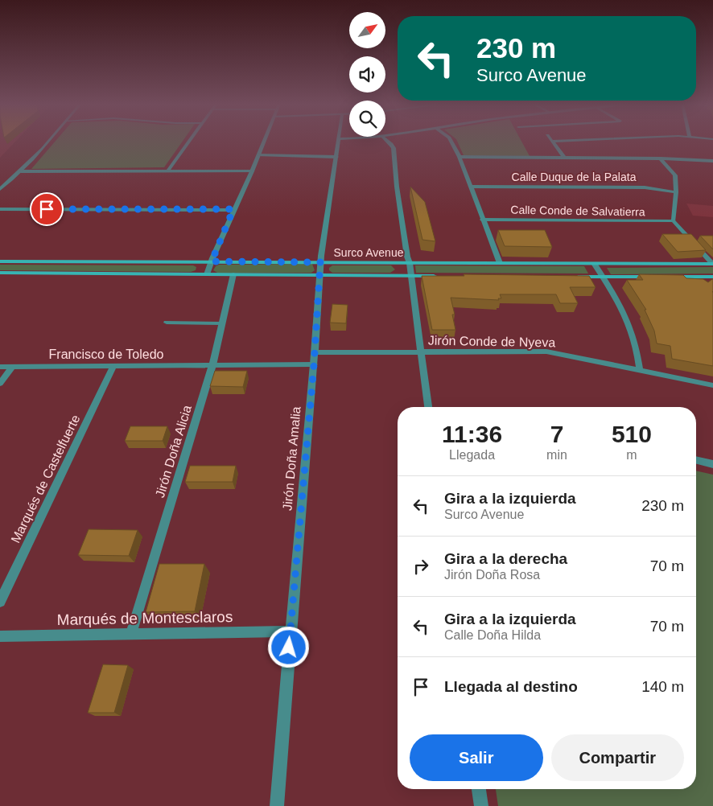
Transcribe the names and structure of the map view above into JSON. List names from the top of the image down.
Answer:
{
  "streets": {
    "main road": ["Surco Avenue"],
    "street": [
      "Calle Duque de la Palata",
      "Calle Conde de Salvatierra",
      "Jirón Conde de Nyeva",
      "Francisco de Toledo",
      "Jirón Doña Alicia",
      "Jirón Doña Amalia",
      "Marqués de Castelfuerte",
      "Marqués de Montesclaros"
    ]
  },
  "crossings": [
    ["Surco Avenue", "Jirón Doña Alicia"],
    ["Surco Avenue", "Jirón Doña Amalia"],
    ["Jirón Conde de Nyeva", "Jirón Doña Amalia"],
    ["Francisco de Toledo", "Jirón Doña Alicia"],
    ["Francisco de Toledo", "Jirón Doña Amalia"],
    ["Francisco de Toledo", "Marqués de Castelfuerte"],
    ["Jirón Doña Alicia", "Marqués de Montesclaros"],
    ["Jirón Doña Amalia", "Marqués de Montesclaros"]
  ],
  "north": "top right",
  "page": {
    "turn": ["230 m", "Surco Avenue"],
    "eta": [
      "11:36",
      "Llegada",
      "7",
      "min",
      "510",
      "m"
    ],
    "list": [
      {
        "name": "Gira a la izquierda",
        "note": "Surco Avenue",
        "value": "230 m"
      },
      {
        "name": "Gira a la derecha",
        "note": "Jirón Doña Rosa",
        "value": "70 m"
      },
      {
        "name": "Gira a la izquierda",
        "note": "Calle Doña Hilda",
        "value": "70 m"
      },
      {
        "name": "Llegada al destino",
        "value": "140 m"
      }
    ],
    "buttons": ["Salir", "Compartir"]
  }
}
